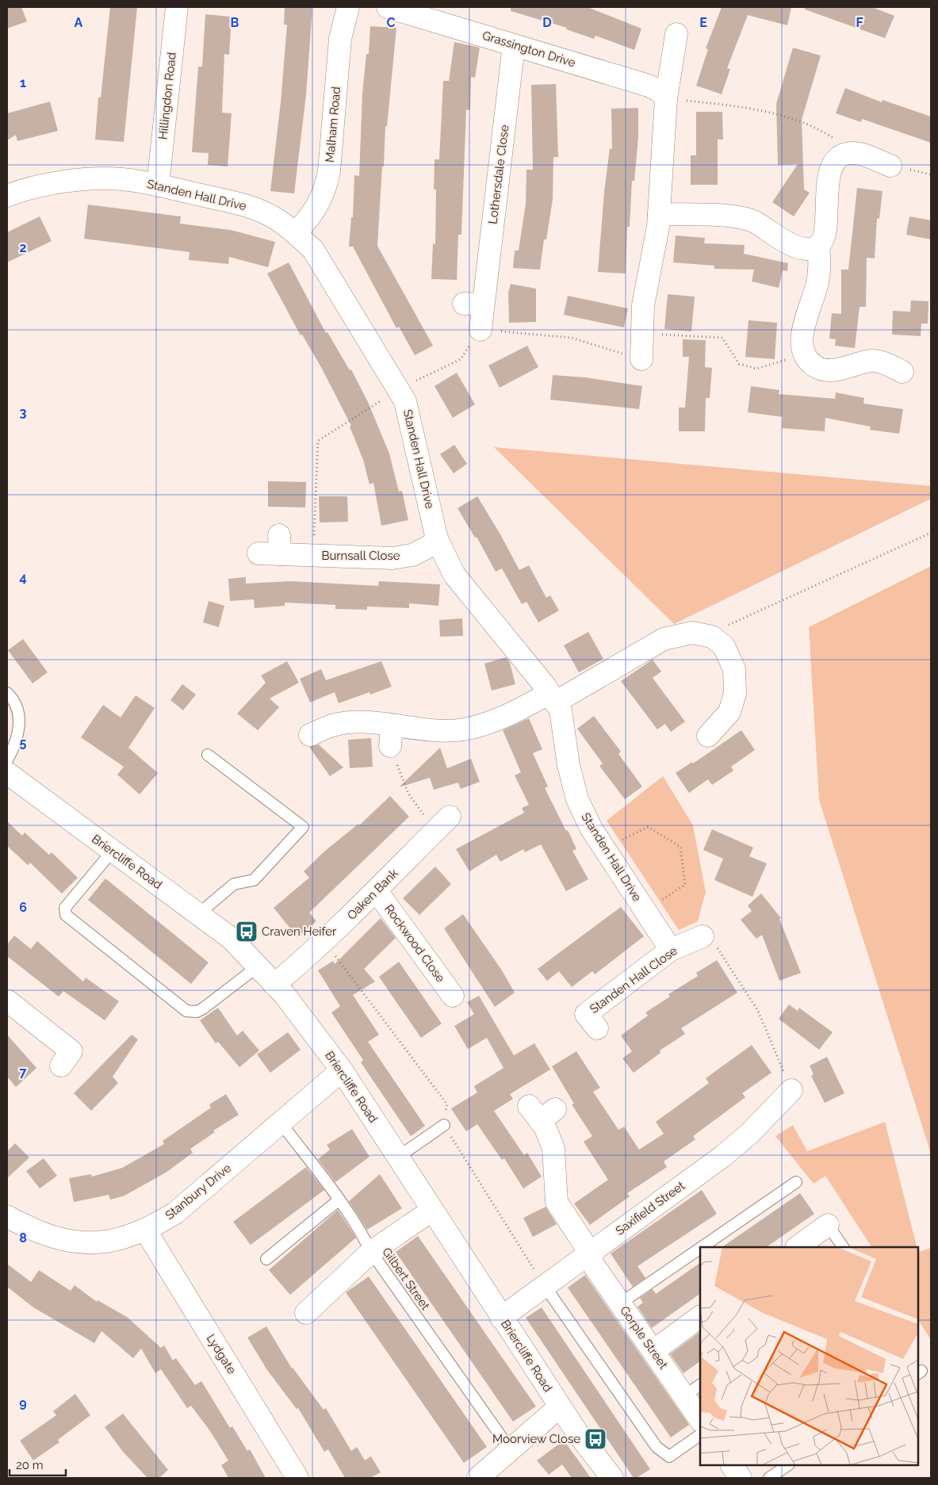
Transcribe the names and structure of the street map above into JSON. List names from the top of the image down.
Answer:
{
  "streets": {
    "street": [
      "Grassington Drive",
      "Hillingdon Road",
      "Malham Road",
      "Lothersdale Close",
      "Standen Hall Drive",
      "Burnsall Close",
      "Briercliffe Road",
      "Oaken Bank",
      "Rockwood Close",
      "Standen Hall Close",
      "Stanbury Drive",
      "Saxifield Street",
      "Gorple Street",
      "Lydgate"
    ],
    "lane": ["Gilbert Street"]
  },
  "crossings": [
    ["Grassington Drive", "Lothersdale Close"],
    ["Hillingdon Road", "Standen Hall Drive"],
    ["Malham Road", "Standen Hall Drive"],
    ["Standen Hall Drive", "Burnsall Close"],
    ["Standen Hall Drive", "Standen Hall Close"],
    ["Briercliffe Road", "Oaken Bank"],
    ["Briercliffe Road", "Stanbury Drive"],
    ["Briercliffe Road", "Saxifield Street"],
    ["Oaken Bank", "Rockwood Close"],
    ["Stanbury Drive", "Gilbert Street"],
    ["Stanbury Drive", "Lydgate"],
    ["Saxifield Street", "Gorple Street"]
  ],
  "places": {
    "bus stop": ["Craven Heifer", "Moorview Close"]
  },
  "scale_bar": "20 m",
  "grid": {
    "columns": [
      "A",
      "B",
      "C",
      "D",
      "E",
      "F"
    ],
    "rows": [
      "1",
      "2",
      "3",
      "4",
      "5",
      "6",
      "7",
      "8",
      "9"
    ]
  }
}
